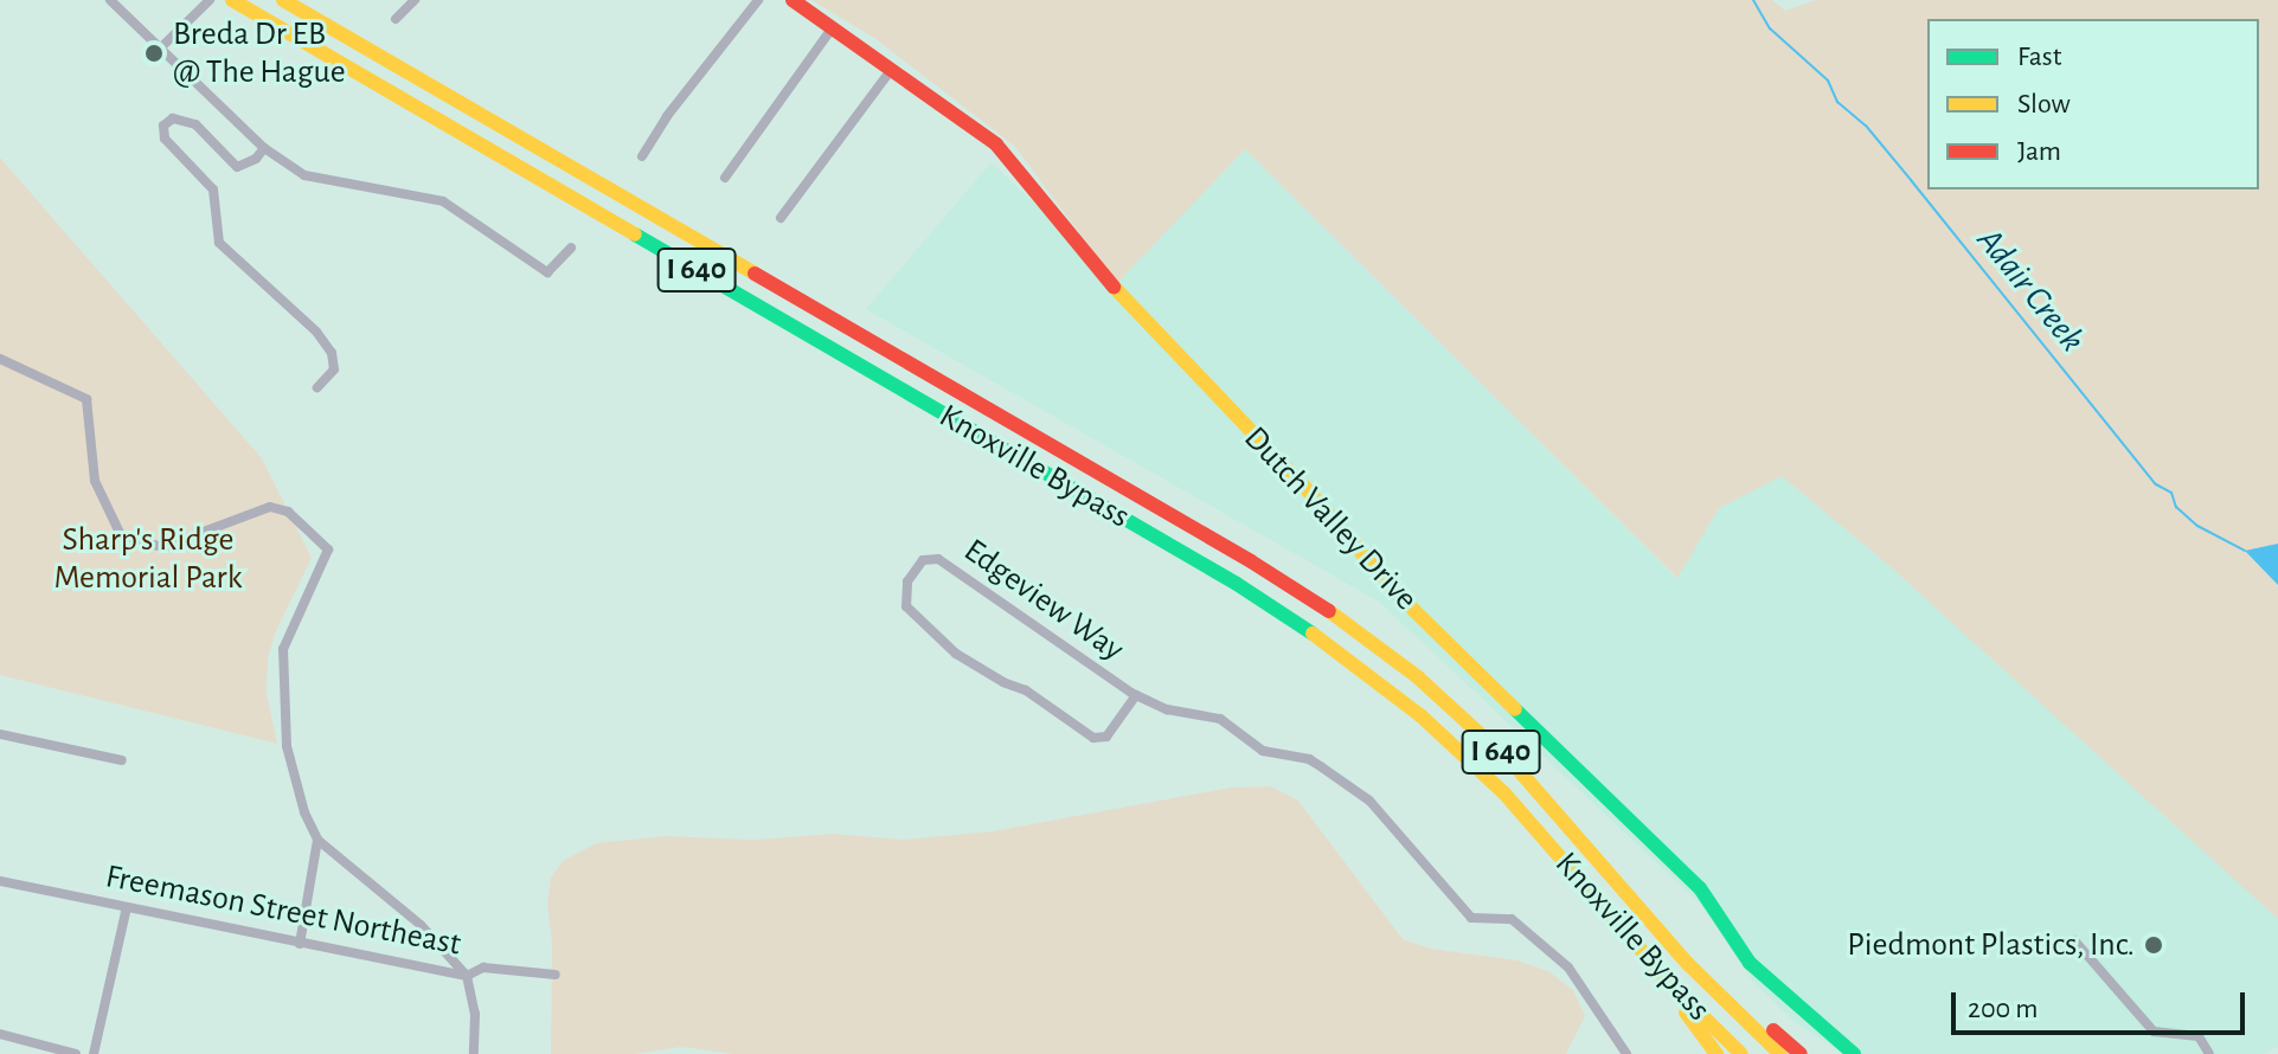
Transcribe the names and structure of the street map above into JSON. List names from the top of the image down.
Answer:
{
  "streets": {
    "main road": ["I 640", "Knoxville Bypass", "Dutch Valley Drive"],
    "street": ["Edgeview Way", "Freemason Street Northeast"]
  },
  "water": ["Adair Creek"],
  "parks": ["Sharp's Ridge Memorial Park"],
  "places": ["Breda Dr EB @ The Hague", "Piedmont Plastics, Inc."],
  "legend": ["Fast", "Slow", "Jam"],
  "scale_bar": "200 m"
}
